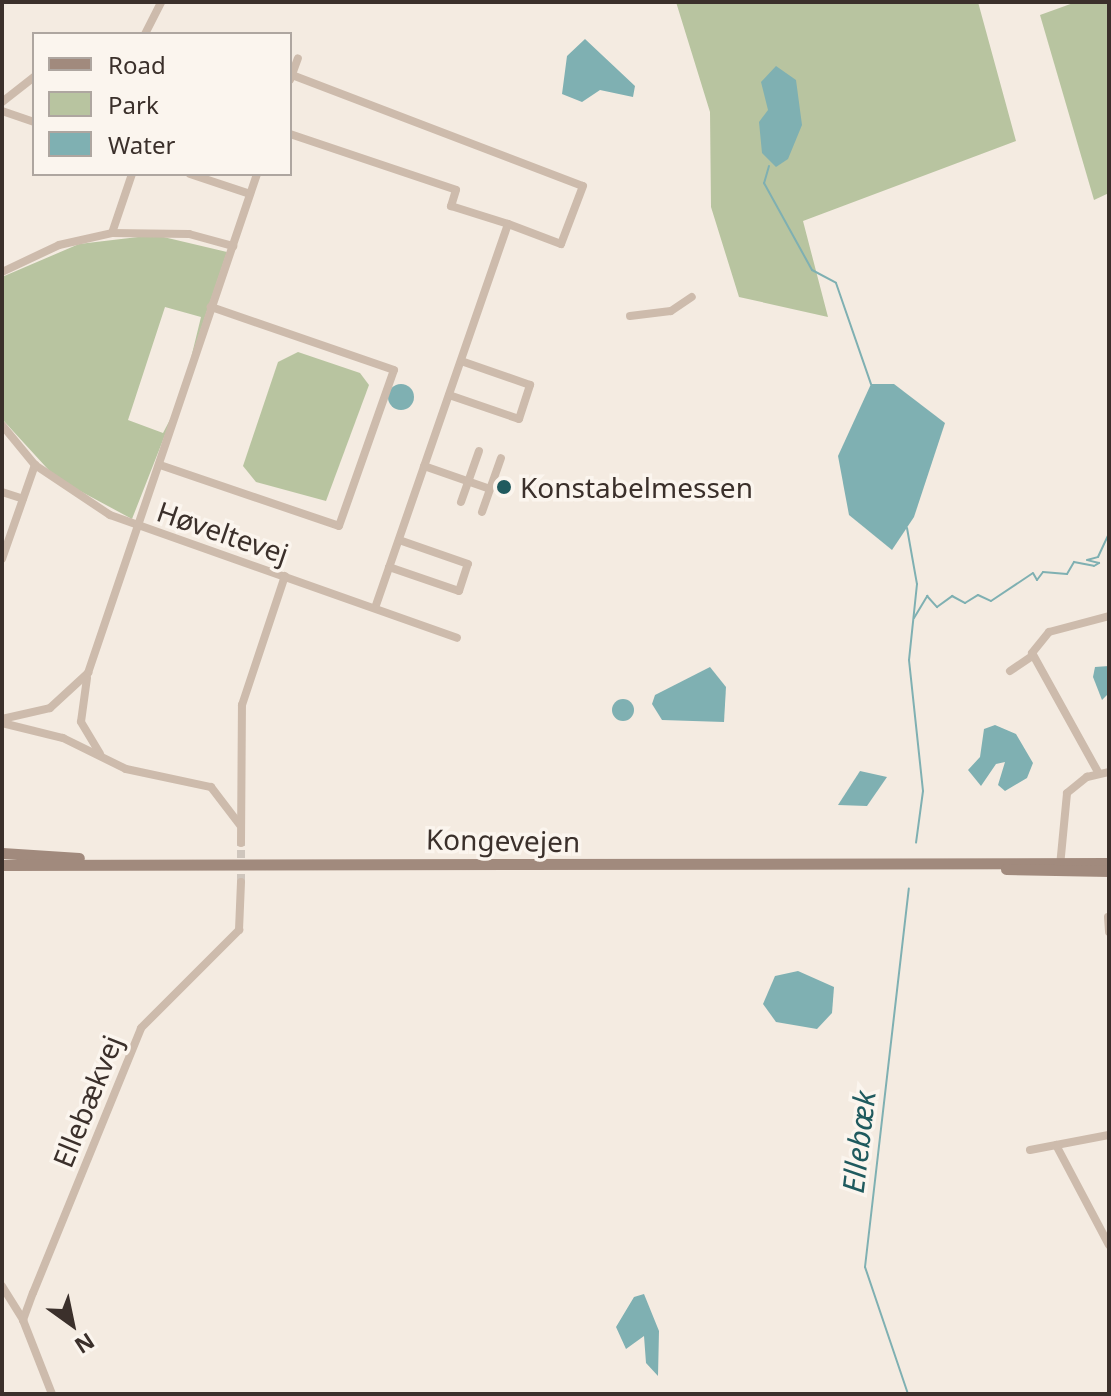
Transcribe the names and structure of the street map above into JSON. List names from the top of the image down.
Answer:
{
  "streets": {
    "main road": ["Kongevejen"],
    "street": ["Høveltevej", "Ellebækvej"]
  },
  "water": ["Ellebæk"],
  "places": ["Konstabelmessen"],
  "legend": ["Road", "Park", "Water"],
  "north": "bottom right"
}
